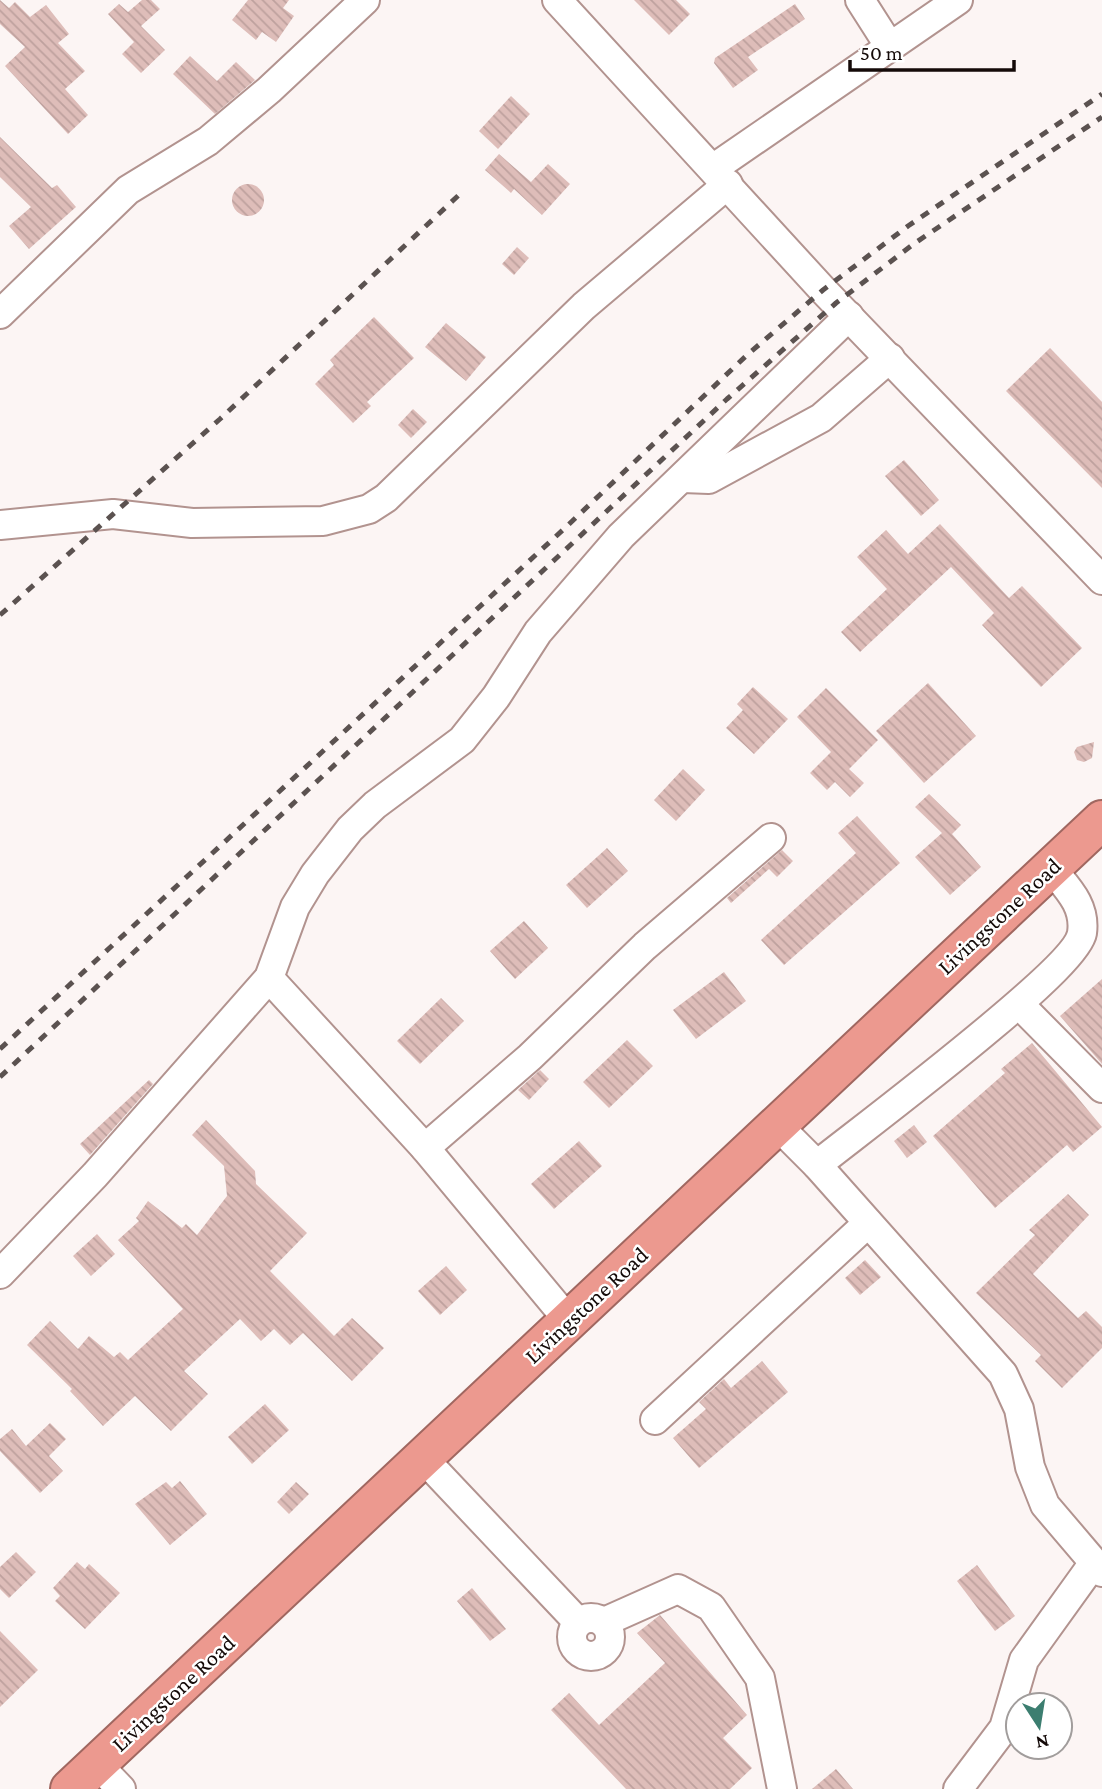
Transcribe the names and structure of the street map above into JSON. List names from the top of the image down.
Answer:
{
  "streets": {
    "highway": ["Livingstone Road"]
  },
  "scale_bar": "50 m",
  "north": "bottom"
}
